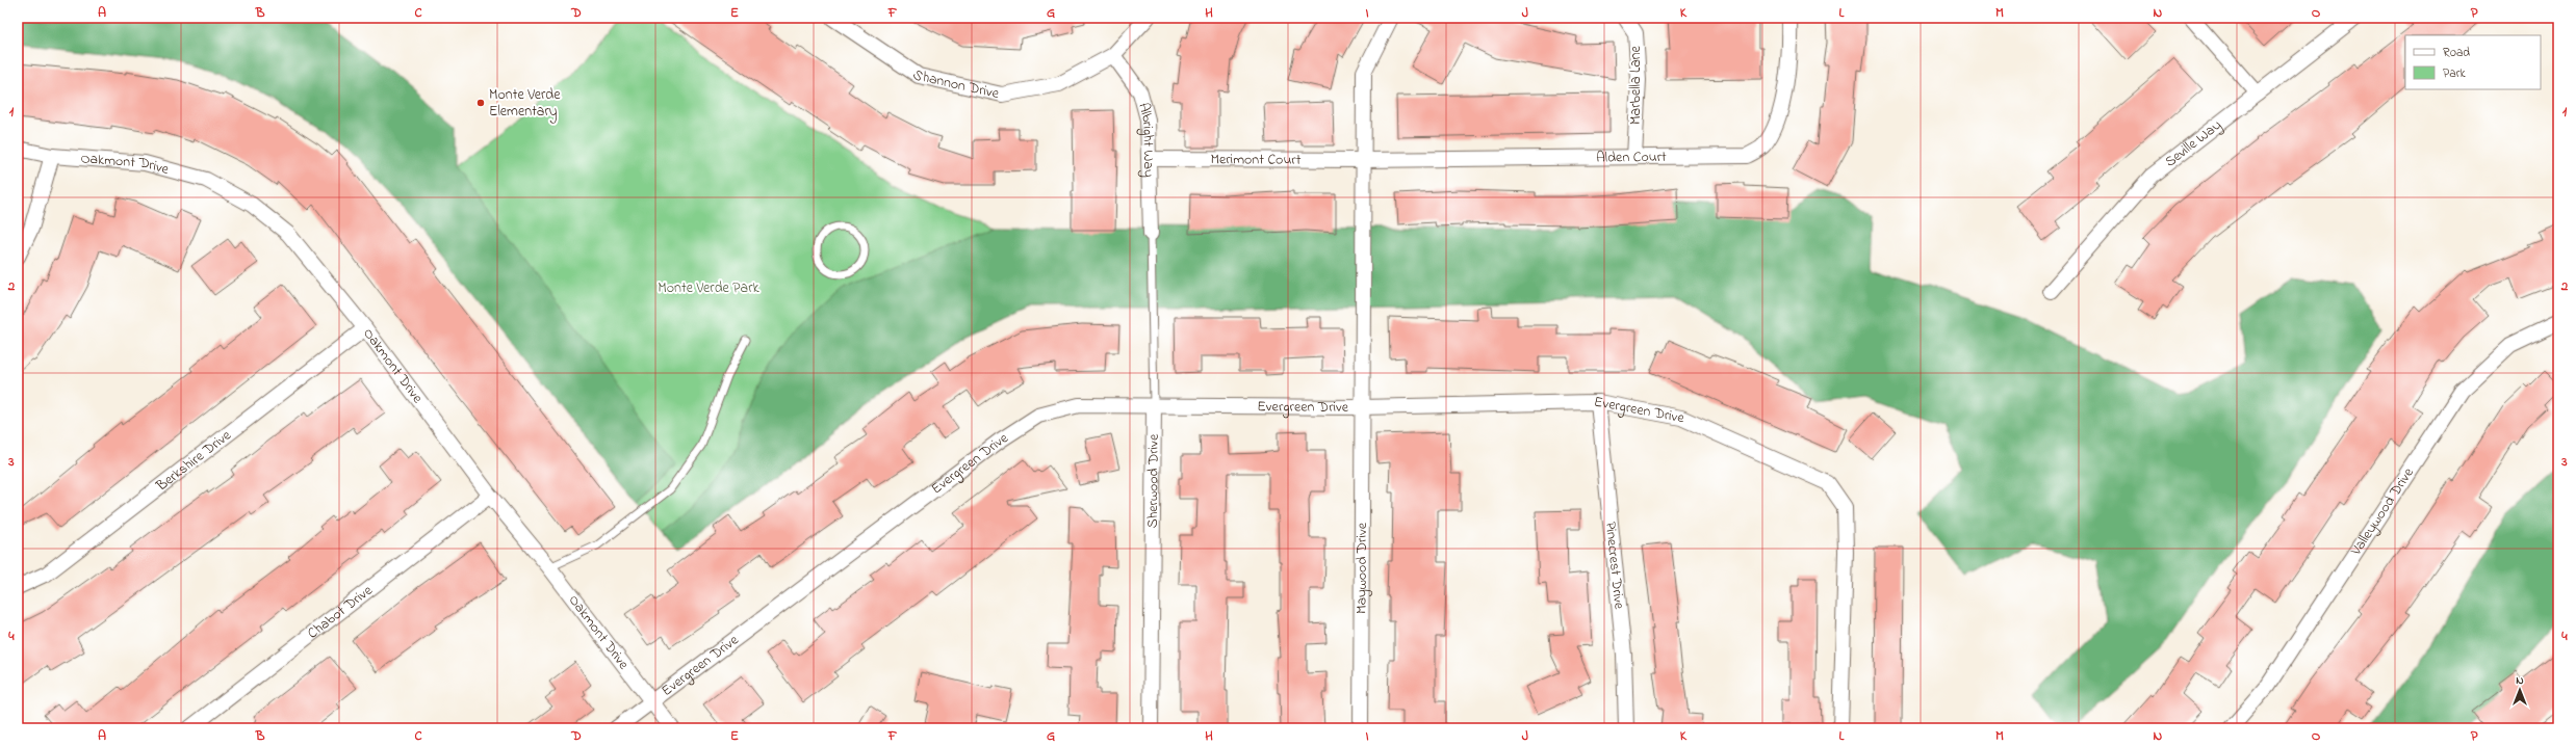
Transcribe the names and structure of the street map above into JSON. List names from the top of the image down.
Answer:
{
  "streets": {
    "street": [
      "Shannon Drive",
      "Marbella Lane",
      "Albright Way",
      "Seville Way",
      "Alden Court",
      "Merimont Court",
      "Oakmont Drive",
      "Evergreen Drive",
      "Berkshire Drive",
      "Sherwood Drive",
      "Valleywood Drive",
      "Pinecrest Drive",
      "Maywood Drive",
      "Chabot Drive"
    ]
  },
  "crossings": [
    ["Shannon Drive", "Albright Way"],
    ["Marbella Lane", "Alden Court"],
    ["Albright Way", "Merimont Court"],
    ["Albright Way", "Sherwood Drive"],
    ["Alden Court", "Merimont Court"],
    ["Oakmont Drive", "Evergreen Drive"],
    ["Oakmont Drive", "Berkshire Drive"],
    ["Oakmont Drive", "Chabot Drive"],
    ["Evergreen Drive", "Sherwood Drive"],
    ["Evergreen Drive", "Pinecrest Drive"],
    ["Evergreen Drive", "Maywood Drive"]
  ],
  "parks": ["Monte Verde Park"],
  "places": ["Monte Verde Elementary"],
  "legend": ["Road", "Park"],
  "north": "top",
  "grid": {
    "columns": [
      "A",
      "B",
      "C",
      "D",
      "E",
      "F",
      "G",
      "H",
      "I",
      "J",
      "K",
      "L",
      "M",
      "N",
      "O",
      "P"
    ],
    "rows": [
      "1",
      "2",
      "3",
      "4"
    ]
  }
}
